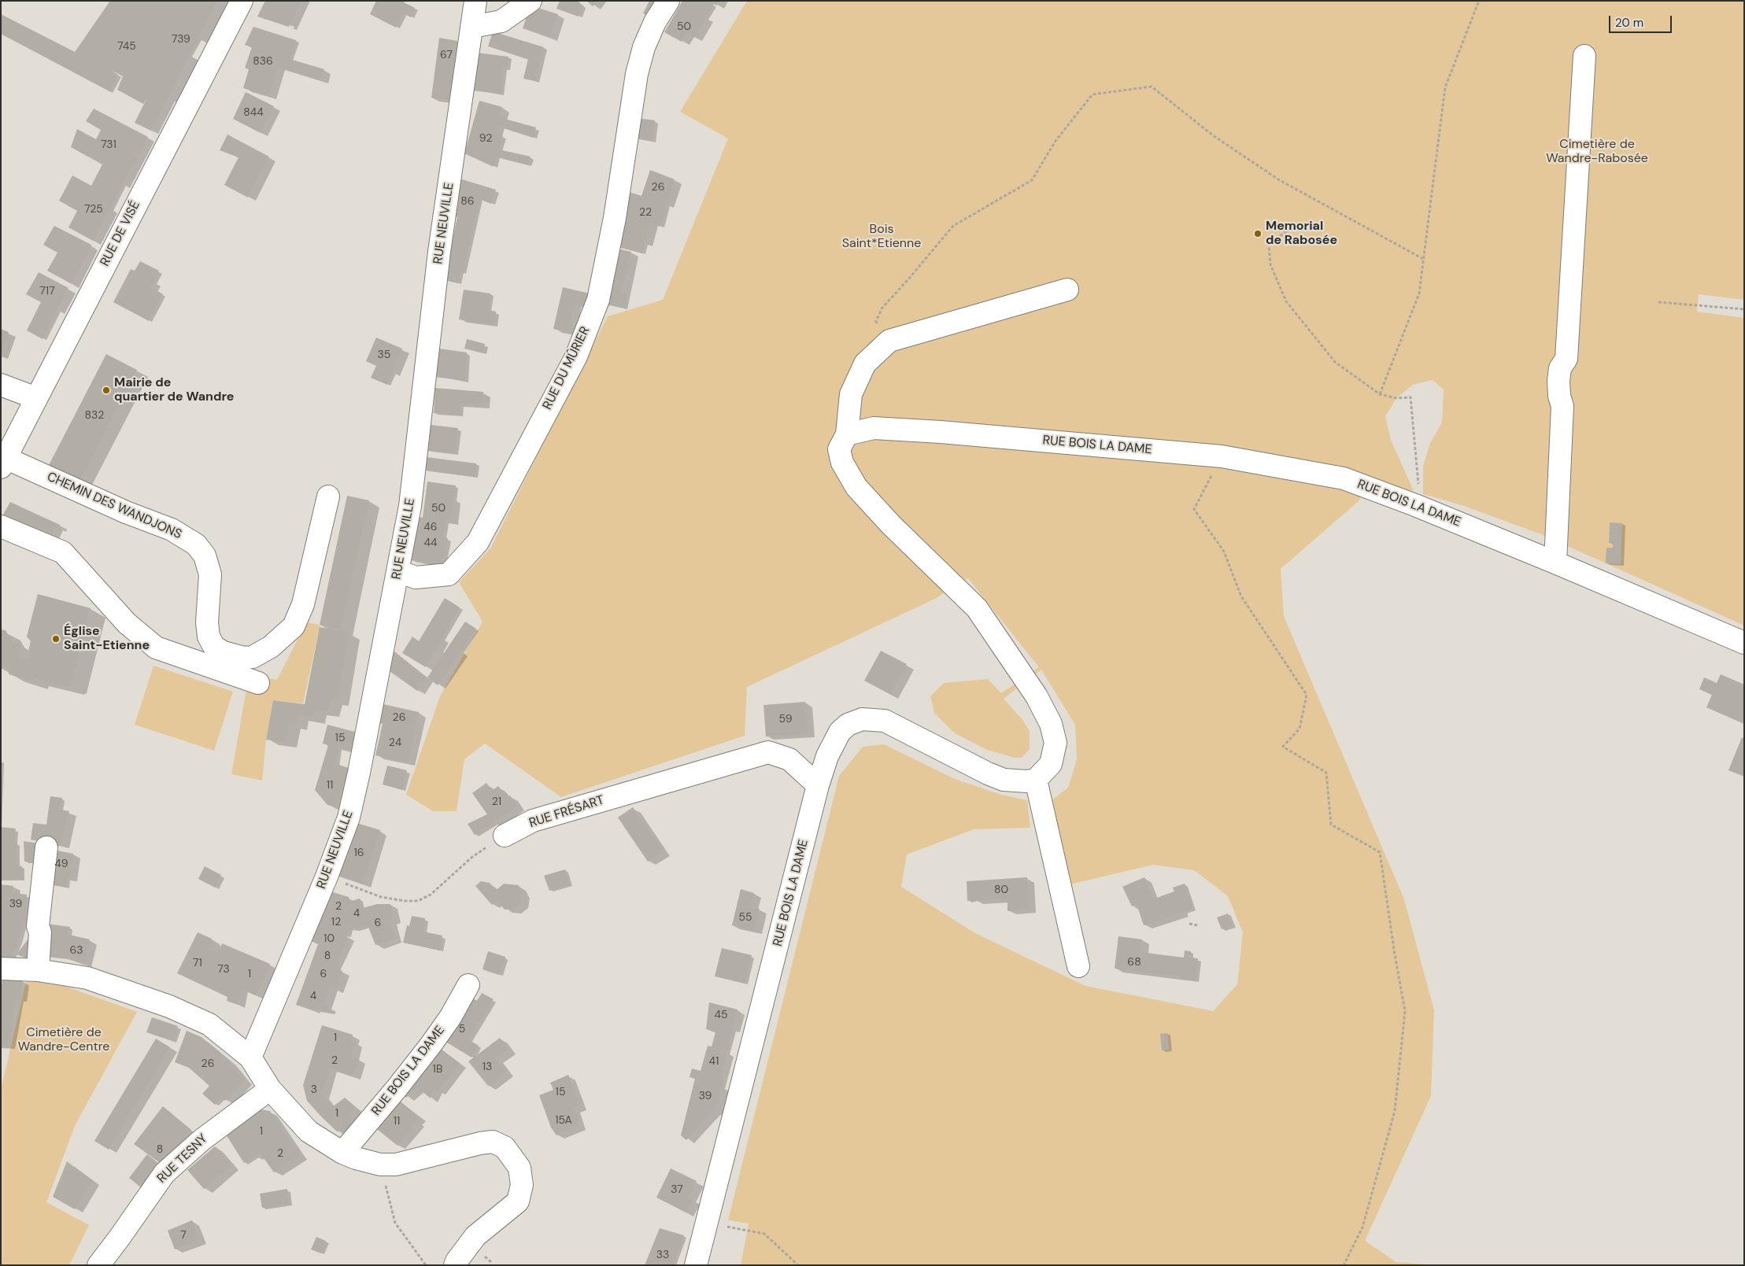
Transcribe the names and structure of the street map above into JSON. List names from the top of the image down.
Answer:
{
  "streets": {
    "street": [
      "RUE NEUVILLE",
      "RUE DE VISÉ",
      "RUE DU MÛRIER",
      "RUE BOIS LA DAME",
      "CHEMIN DES WANDJONS",
      "RUE FRÉSART",
      "RUE TESNY"
    ]
  },
  "crossings": [
    ["RUE NEUVILLE", "RUE DU MÛRIER"],
    ["RUE DE VISÉ", "CHEMIN DES WANDJONS"],
    ["RUE BOIS LA DAME", "RUE FRÉSART"]
  ],
  "parks": ["Cimetière de Wandre-Rabosée", "Bois Saint*Etienne", "Cimetière de Wandre-Centre"],
  "places": ["Memorial de Rabosée", "Mairie de quartier de Wandre", "Église Saint-Etienne"],
  "house_numbers": [
    "50",
    "739",
    "745",
    "67",
    "836",
    "844",
    "92",
    "731",
    "26",
    "86",
    "725",
    "22",
    "717",
    "35",
    "832",
    "50",
    "46",
    "44",
    "26",
    "59",
    "15",
    "24",
    "11",
    "21",
    "16",
    "49",
    "80",
    "39",
    "2",
    "4",
    "55",
    "12",
    "6",
    "10",
    "63",
    "8",
    "68",
    "71",
    "73",
    "1",
    "6",
    "4",
    "45",
    "5",
    "1",
    "2",
    "41",
    "26",
    "13",
    "1B",
    "3",
    "15",
    "39",
    "1",
    "15A",
    "11",
    "1",
    "8",
    "2",
    "37",
    "7",
    "33"
  ],
  "scale_bar": "20 m"
}
